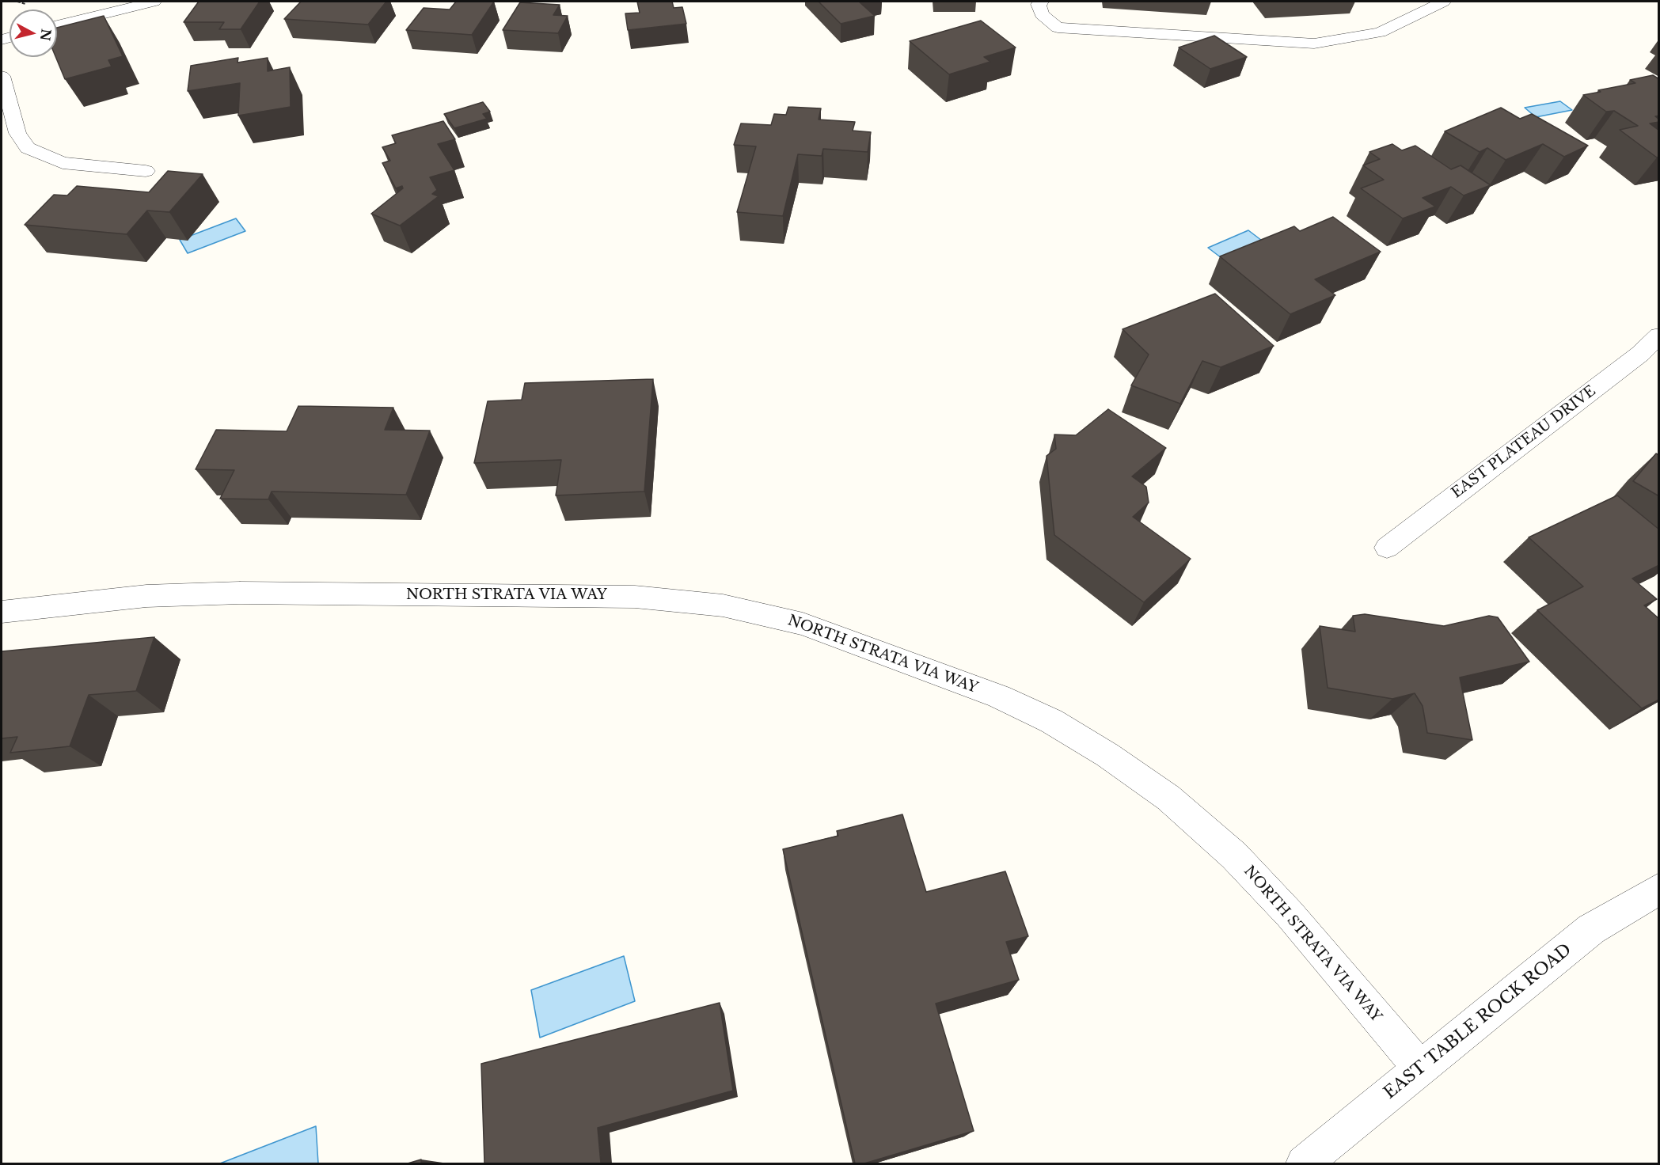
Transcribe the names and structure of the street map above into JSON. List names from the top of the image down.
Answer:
{
  "streets": {
    "street": ["EAST PLATEAU DRIVE", "NORTH STRATA VIA WAY", "EAST TABLE ROCK ROAD"]
  },
  "crossings": [
    ["NORTH STRATA VIA WAY", "EAST TABLE ROCK ROAD"]
  ],
  "north": "right"
}
